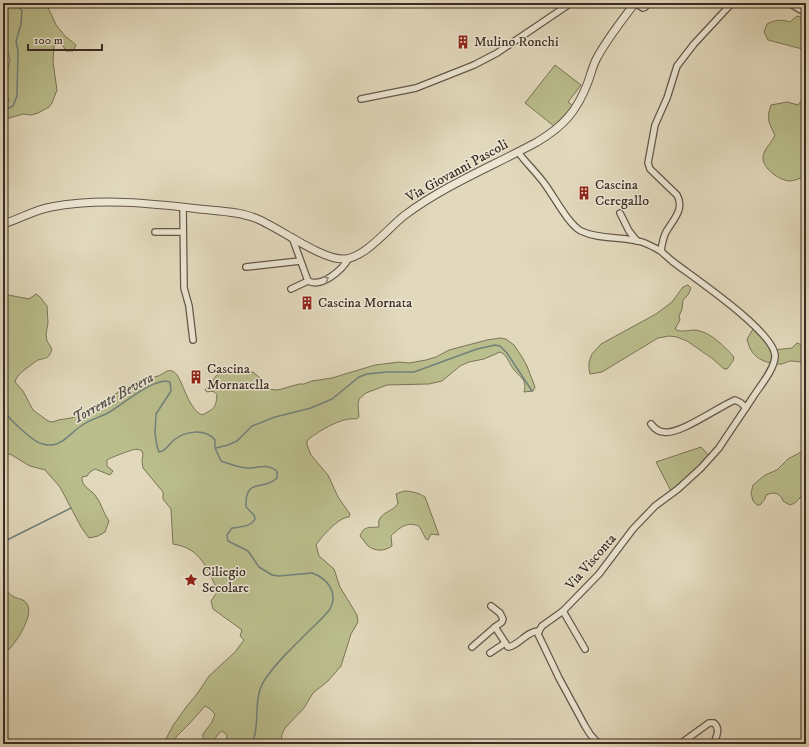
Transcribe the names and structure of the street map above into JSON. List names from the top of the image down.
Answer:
{
  "streets": {
    "street": ["Via Giovanni Pascoli", "Via Visconta"]
  },
  "water": ["Torrente Bevera"],
  "places": {
    "building": [
      "Mulino Ronchi",
      "Cascina Ceregallo",
      "Cascina Mornata",
      "Cascina Mornatella"
    ],
    "place": ["Ciliegio Secolare"]
  },
  "scale_bar": "100 m"
}
